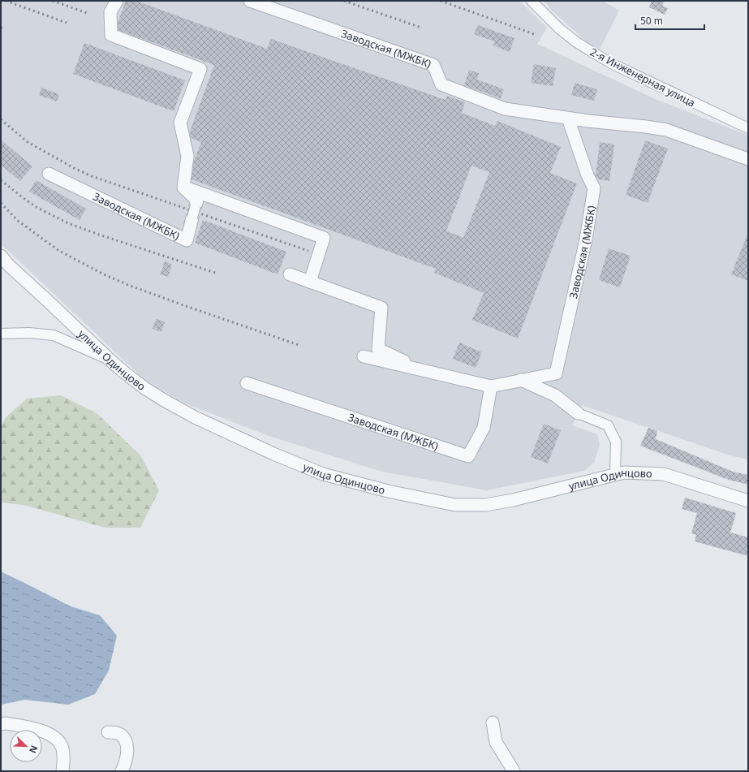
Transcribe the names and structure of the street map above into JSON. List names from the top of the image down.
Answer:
{
  "streets": {
    "street": ["Заводская (МЖБК)", "2-я Инженерная улица", "улица Одинцово"]
  },
  "scale_bar": "50 m",
  "north": "bottom right"
}
